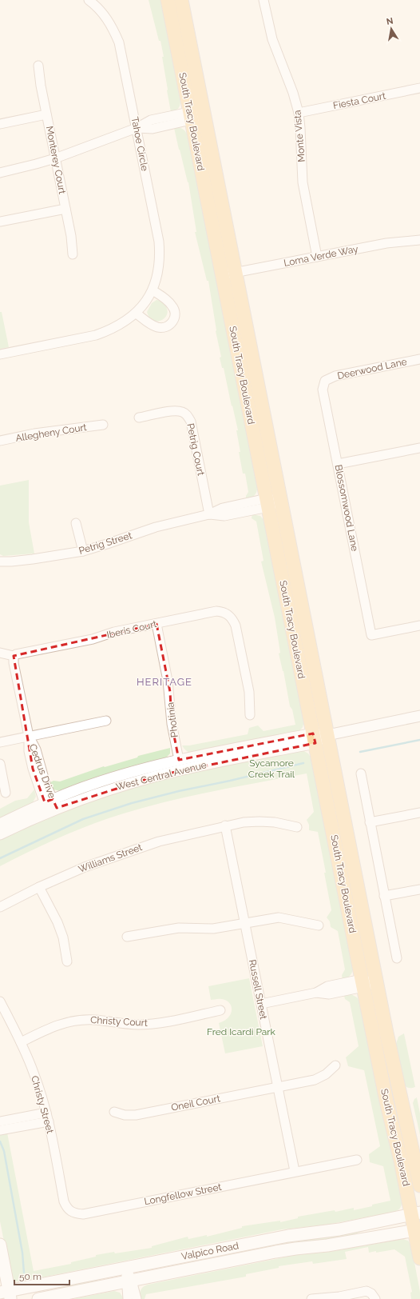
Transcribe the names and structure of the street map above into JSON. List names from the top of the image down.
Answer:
{
  "streets": {
    "main road": ["South Tracy Boulevard", "Valpico Road"],
    "street": [
      "Fiesta Court",
      "Monte Vista",
      "Tahoe Circle",
      "Monterey Court",
      "Loma Verde Way",
      "Deerwood Lane",
      "Allegheny Court",
      "Petrig Court",
      "Blossomwood Lane",
      "Petrig Street",
      "Iberis Court",
      "Photinia",
      "Cedrus Drive",
      "West Central Avenue",
      "Williams Street",
      "Russell Street",
      "Christy Court",
      "Oneil Court",
      "Christy Street",
      "Longfellow Street"
    ]
  },
  "crossings": [
    ["Fiesta Court", "Monte Vista"],
    ["South Tracy Boulevard", "Loma Verde Way"],
    ["South Tracy Boulevard", "Petrig Street"],
    ["South Tracy Boulevard", "West Central Avenue"],
    ["South Tracy Boulevard", "Valpico Road"],
    ["Monte Vista", "Loma Verde Way"],
    ["Deerwood Lane", "Blossomwood Lane"],
    ["Petrig Court", "Petrig Street"],
    ["Iberis Court", "Photinia"],
    ["Photinia", "West Central Avenue"],
    ["Cedrus Drive", "West Central Avenue"],
    ["Williams Street", "Russell Street"],
    ["Russell Street", "Oneil Court"],
    ["Russell Street", "Longfellow Street"],
    ["Christy Court", "Christy Street"],
    ["Christy Street", "Longfellow Street"]
  ],
  "districts": ["HERITAGE"],
  "parks": ["Sycamore Creek Trail", "Fred Icardi Park"],
  "scale_bar": "50 m",
  "north": "top"
}
